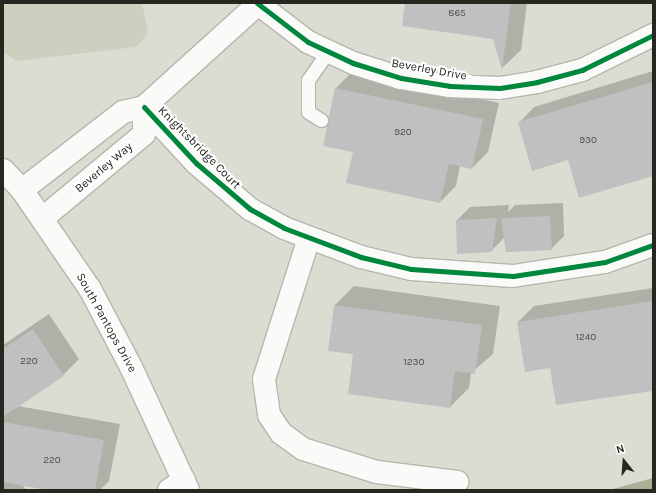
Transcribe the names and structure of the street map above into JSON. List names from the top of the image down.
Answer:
{
  "streets": {
    "street": [
      "Beverley Drive",
      "Knightsbridge Court",
      "Beverley Way",
      "South Pantops Drive"
    ]
  },
  "crossings": [
    ["Knightsbridge Court", "Beverley Way"],
    ["Beverley Way", "South Pantops Drive"]
  ],
  "house_numbers": [
    "865",
    "920",
    "930",
    "1240",
    "220",
    "1230",
    "220"
  ],
  "north": "top"
}
